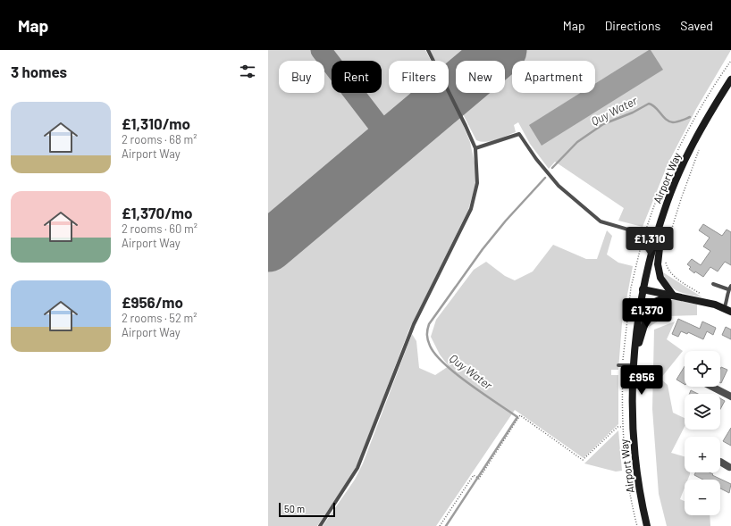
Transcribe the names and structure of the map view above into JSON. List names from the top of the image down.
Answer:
{
  "streets": {
    "street": ["Airport Way"]
  },
  "water": ["Quy Water"],
  "scale_bar": "50 m",
  "page": {
    "header": "Map",
    "nav": ["Map", "Directions", "Saved"],
    "heading": "3 homes",
    "chip": [
      "Buy",
      "Rent",
      "Filters",
      "New",
      "Apartment"
    ],
    "list": [
      {
        "name": "£1,310/mo",
        "note": "2 rooms · 68 m² · Airport Way"
      },
      {
        "name": "£1,370/mo",
        "note": "2 rooms · 60 m² · Airport Way"
      },
      {
        "name": "£956/mo",
        "note": "2 rooms · 52 m² · Airport Way"
      }
    ],
    "price": ["£1,310", "£1,370", "£956"],
    "map_buttons": ["+", "−"],
    "scale": "50 m"
  }
}
